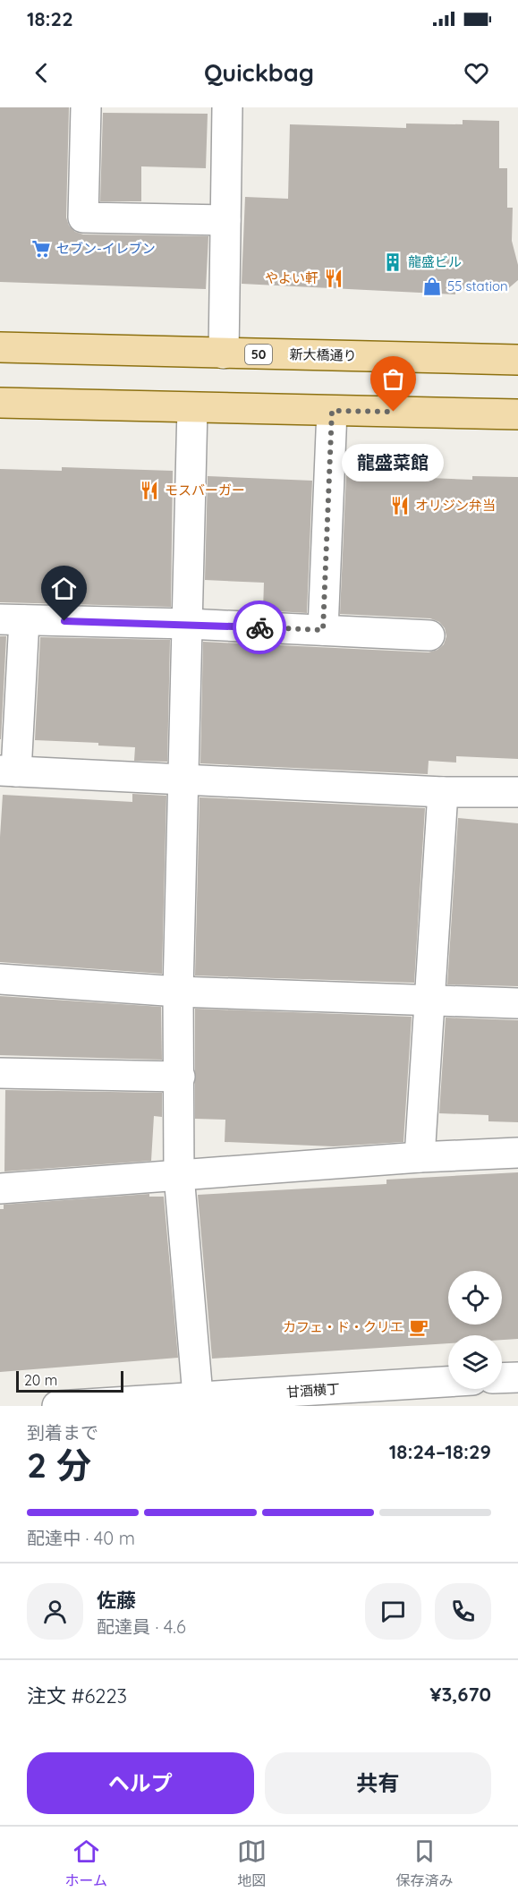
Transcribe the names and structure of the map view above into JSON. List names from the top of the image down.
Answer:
{
  "streets": {
    "main road": ["50", "新大橋通り"],
    "street": ["甘酒横丁"]
  },
  "places": {
    "supermarket": ["セブン-イレブン"],
    "building": ["龍盛ビル"],
    "restaurant": ["やよい軒", "モスバーガー", "オリジン弁当"],
    "shop": ["55 station"],
    "other": ["龍盛菜館"],
    "cafe": ["カフェ・ド・クリエ"]
  },
  "scale_bar": "20 m",
  "page": {
    "status": "18:22",
    "header": "Quickbag",
    "bubble": "龍盛菜館",
    "scale": "20 m",
    "heading": ["2 分", "到着まで", "18:24–18:29"],
    "panel": [
      "佐藤",
      "配達員 · 4.6",
      "注文 #6223",
      "¥3,670"
    ],
    "bar": "配達中 · 40 m",
    "buttons": ["ヘルプ", "共有"],
    "tabs": ["ホーム", "地図", "保存済み"]
  }
}
